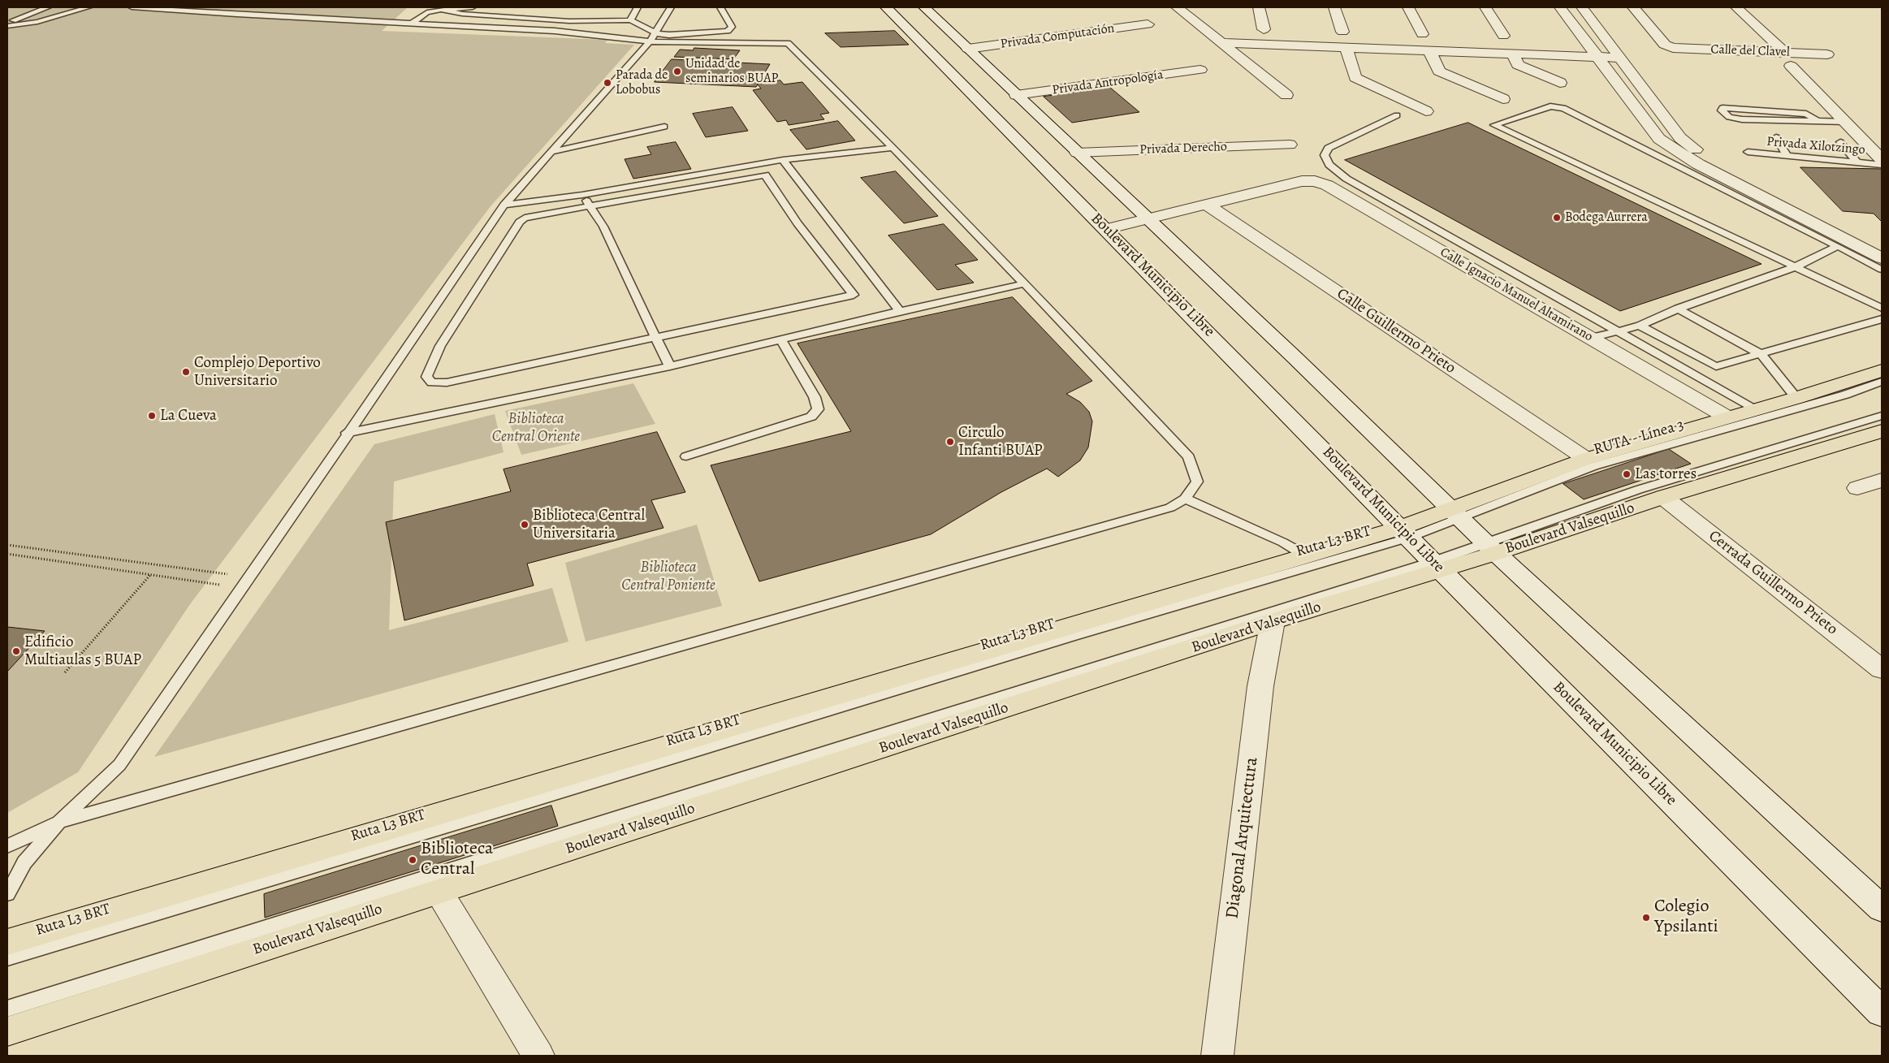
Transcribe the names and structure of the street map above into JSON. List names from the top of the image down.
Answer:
{
  "streets": {
    "main road": ["Boulevard Valsequillo"],
    "street": [
      "Privada Computación",
      "Calle del Clavel",
      "Privada Antropología",
      "Privada Derecho",
      "Boulevard Municipio Libre",
      "Calle Ignacio Manuel Altamirano",
      "Calle Guillermo Prieto",
      "Cerrada Guillermo Prieto",
      "Diagonal Arquitectura"
    ],
    "lane": ["Privada Xilotzingo", "RUTA - Línea 3", "Ruta L3 BRT"]
  },
  "crossings": [
    ["Boulevard Municipio Libre", "Calle Ignacio Manuel Altamirano"],
    ["Boulevard Municipio Libre", "Boulevard Valsequillo"],
    ["Boulevard Municipio Libre", "Ruta L3 BRT"],
    ["Calle Ignacio Manuel Altamirano", "Calle Guillermo Prieto"],
    ["Boulevard Valsequillo", "Cerrada Guillermo Prieto"],
    ["Boulevard Valsequillo", "Diagonal Arquitectura"]
  ],
  "parks": ["Biblioteca Central Oriente", "Biblioteca Central Poniente"],
  "places": [
    "Unidad de seminarios BUAP",
    "Parada de Lobobus",
    "Bodega Aurrera",
    "Complejo Deportivo Universitario",
    "La Cueva",
    "Circulo Infanti BUAP",
    "Las torres",
    "Biblioteca Central Universitaria",
    "Edificio Multiaulas 5 BUAP",
    "Biblioteca Central",
    "Colegio Ypsilanti"
  ]
}
